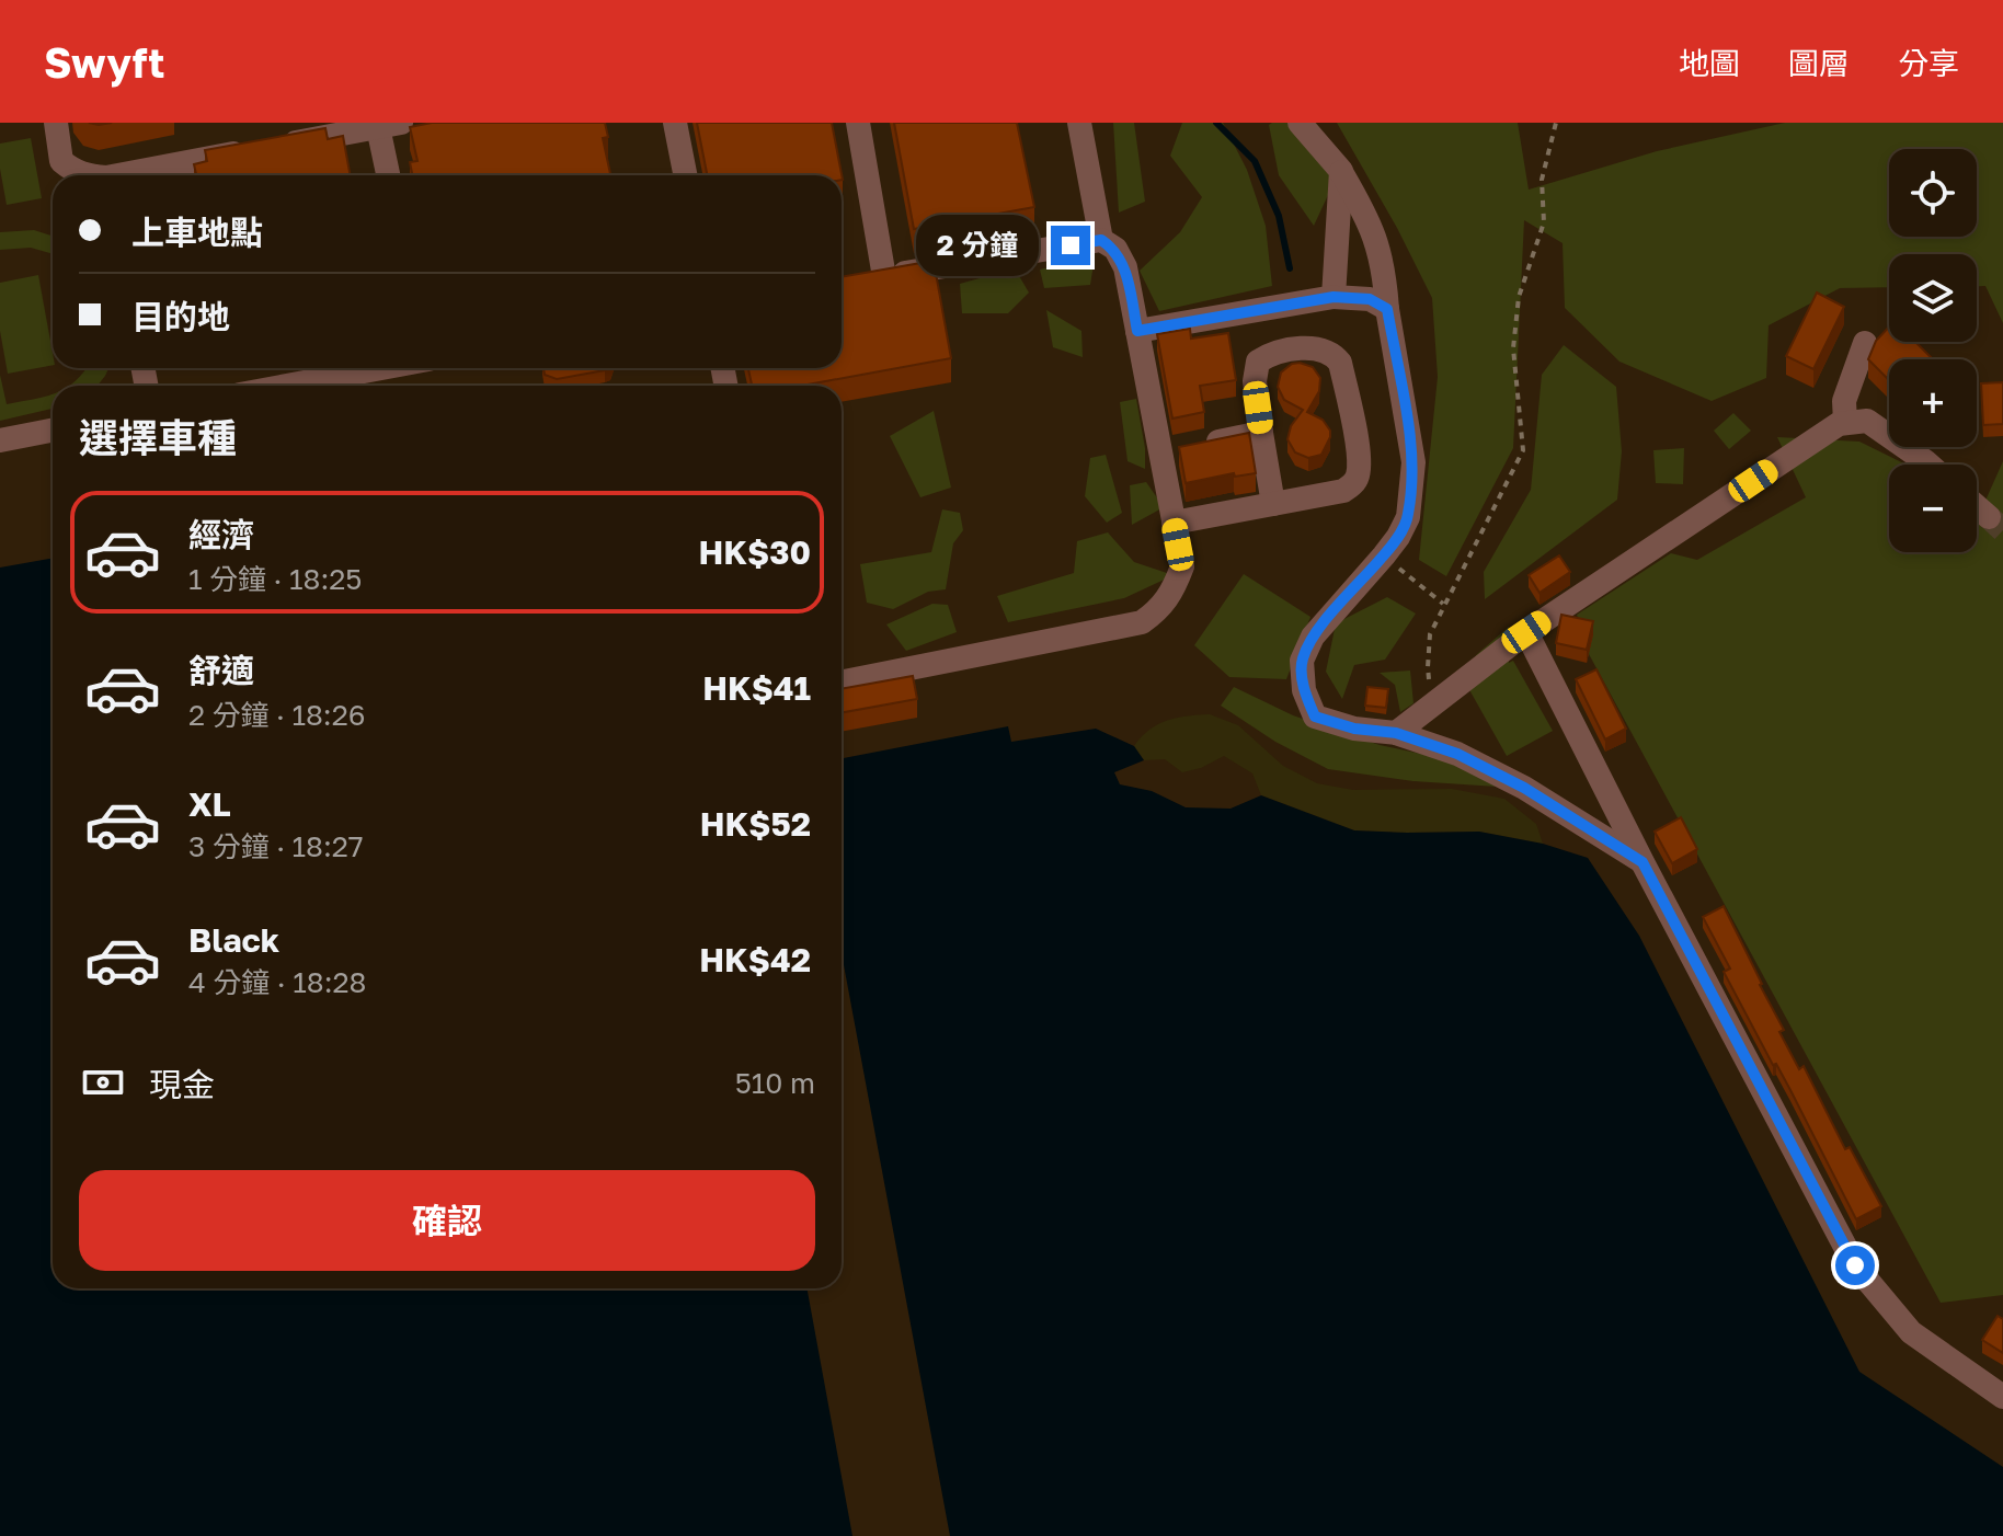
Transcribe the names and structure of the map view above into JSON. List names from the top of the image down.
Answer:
{
  "page": {
    "header": "Swyft",
    "nav": ["地圖", "圖層", "分享"],
    "map_buttons": ["+", "−"],
    "banner": ["上車地點", "目的地"],
    "bubble": "2 分鐘",
    "heading": "選擇車種",
    "list": [
      {
        "name": "經濟",
        "note": "1 分鐘 · 18:25",
        "value": "HK$30"
      },
      {
        "name": "舒適",
        "note": "2 分鐘 · 18:26",
        "value": "HK$41"
      },
      {
        "name": "XL",
        "note": "3 分鐘 · 18:27",
        "value": "HK$52"
      },
      {
        "name": "Black",
        "note": "4 分鐘 · 18:28",
        "value": "HK$42"
      }
    ],
    "pay": ["現金", "510 m"],
    "buttons": "確認"
  }
}
